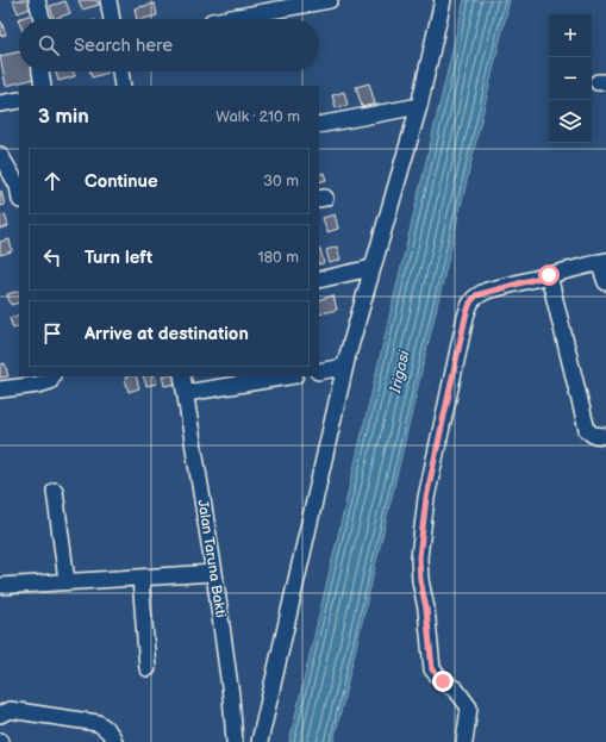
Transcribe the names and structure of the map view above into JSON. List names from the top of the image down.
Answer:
{
  "streets": {
    "street": ["Jalan Taruna Bakti"]
  },
  "water": ["Irigasi"],
  "page": {
    "map_buttons": ["+", "−"],
    "search": "Search here",
    "heading": ["3 min", "Walk · 210 m"],
    "list": [
      ["Continue", "30 m"],
      ["Turn left", "180 m"],
      "Arrive at destination"
    ]
  }
}
